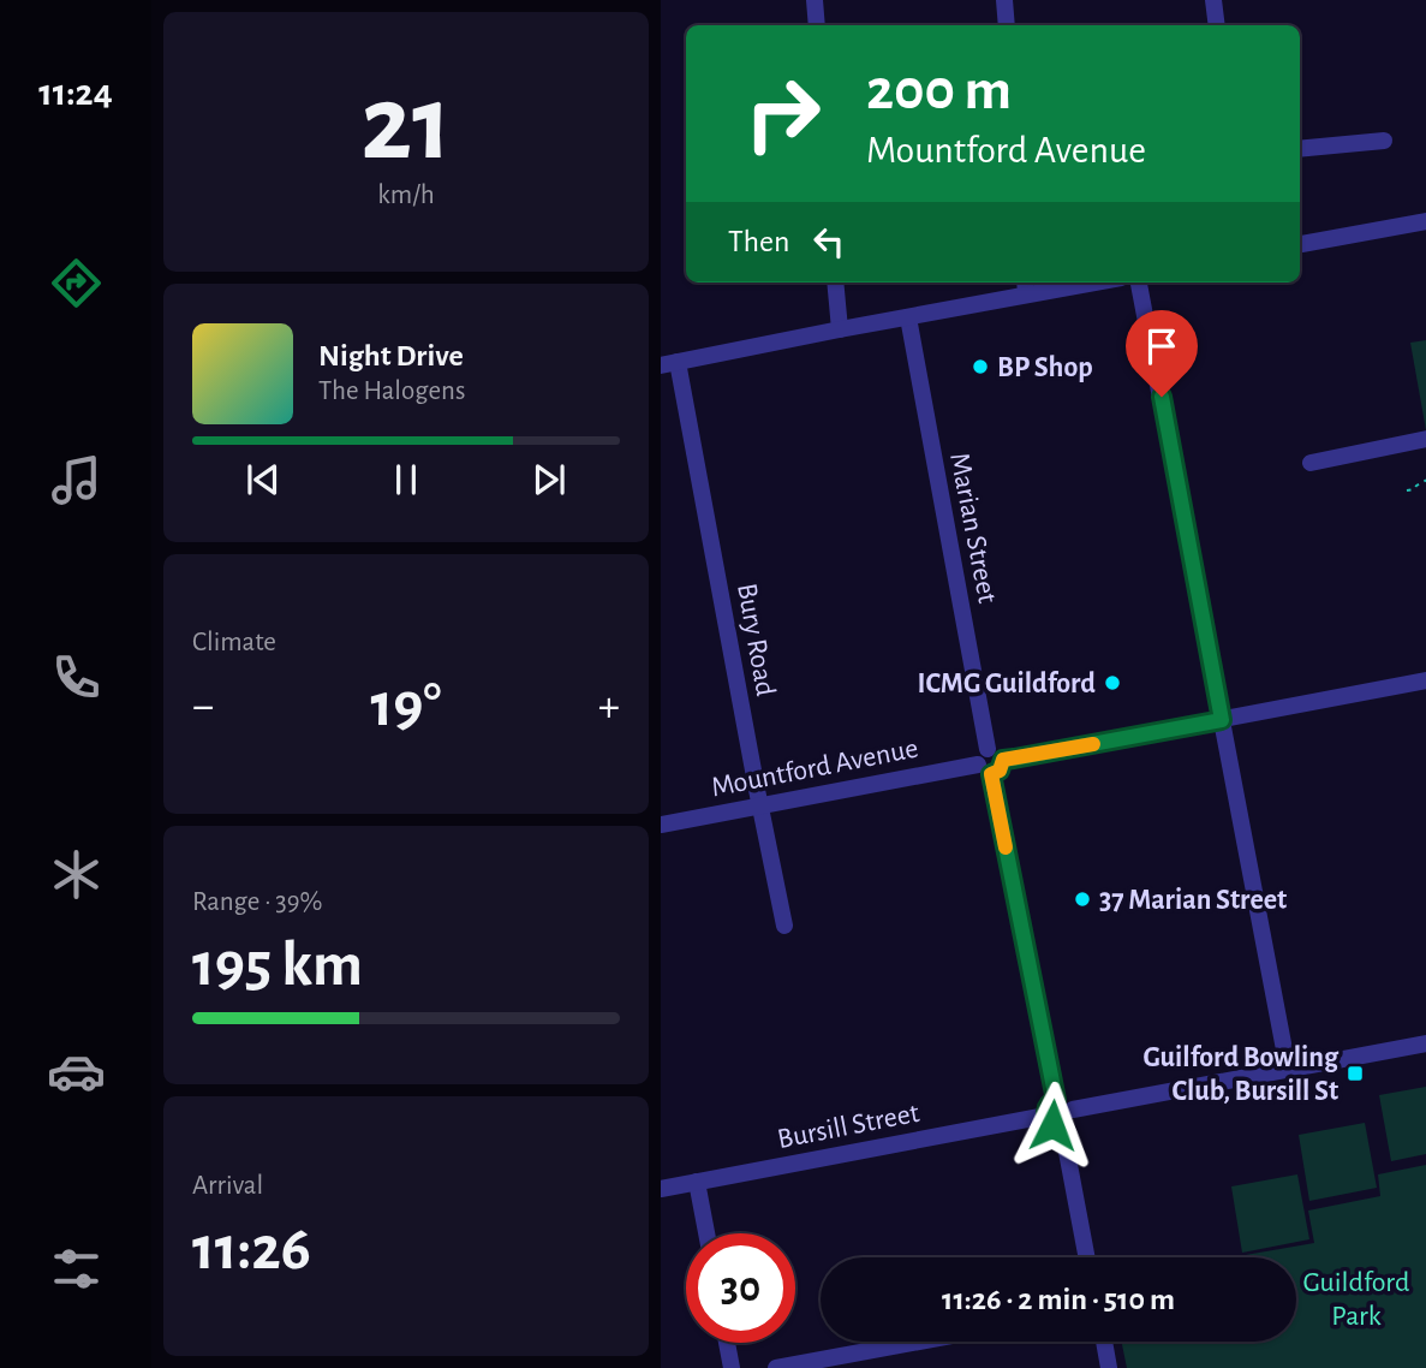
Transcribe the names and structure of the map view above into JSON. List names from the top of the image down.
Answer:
{
  "streets": {
    "street": [
      "Marian Street",
      "Bury Road",
      "Mountford Avenue",
      "Bursill Street"
    ]
  },
  "crossings": [
    ["Marian Street", "Mountford Avenue"],
    ["Bury Road", "Mountford Avenue"]
  ],
  "parks": ["Guildford Park"],
  "places": {
    "other": ["BP Shop", "ICMG Guildford", "37 Marian Street"],
    "transit": ["Guilford Bowling Club, Bursill St"]
  },
  "page": {
    "tabs": "11:24",
    "tile": [
      ["21", "km/h"],
      "Climate",
      ["Range · 39%", "195 km"],
      ["Arrival", "11:26"]
    ],
    "turn": ["200 m", "Mountford Avenue"],
    "then": "Then",
    "song": ["Night Drive", "The Halogens"],
    "heat": ["−", "19°", "+"],
    "limit": "30",
    "trip": "11:26 · 2 min · 510 m"
  }
}
